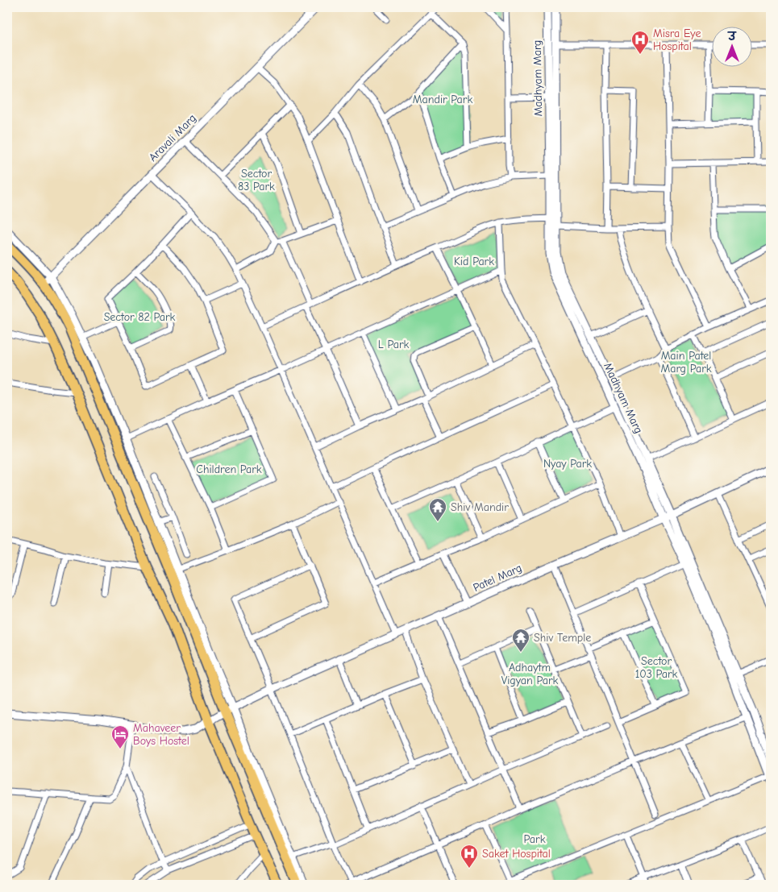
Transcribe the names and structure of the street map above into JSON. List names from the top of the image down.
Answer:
{
  "streets": {
    "street": ["Madhyam Marg", "Aravali Marg", "Patel Marg"]
  },
  "crossings": [
    ["Madhyam Marg", "Patel Marg"]
  ],
  "parks": [
    "Mandir Park",
    "Sector 83 Park",
    "Kid Park",
    "Sector 82 Park",
    "L Park",
    "Main Patel Marg Park",
    "Nyay Park",
    "Children Park",
    "Sector 103 Park",
    "Adhaytm Vigyan Park",
    "Park"
  ],
  "places": {
    "hospital": ["Misra Eye Hospital", "Saket Hospital"],
    "temple": ["Shiv Mandir", "Shiv Temple"],
    "hotel": ["Mahaveer Boys Hostel"]
  },
  "north": "top"
}
